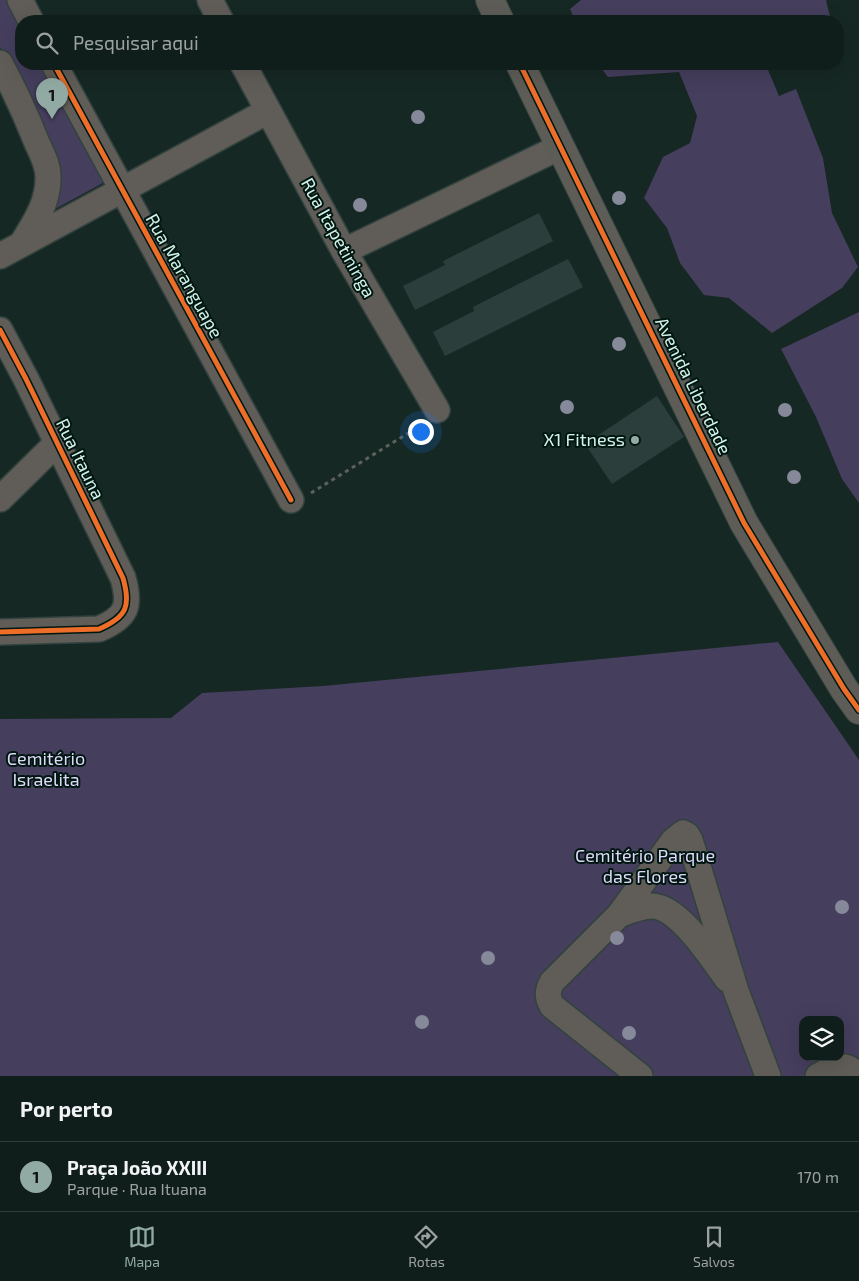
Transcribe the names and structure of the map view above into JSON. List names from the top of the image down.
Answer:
{
  "streets": {
    "main road": ["Avenida Liberdade"],
    "street": ["Rua Itapetininga", "Rua Maranguape", "Rua Itauna"]
  },
  "parks": ["Cemitério Israelita", "Cemitério Parque das Flores"],
  "places": ["X1 Fitness"],
  "page": {
    "search": "Pesquisar aqui",
    "pins": "1",
    "heading": "Por perto",
    "list": [
      {
        "mark": "1",
        "name": "Praça João XXIII",
        "note": "Parque · Rua Ituana",
        "value": "170 m"
      }
    ],
    "nav": ["Mapa", "Rotas", "Salvos"]
  }
}
